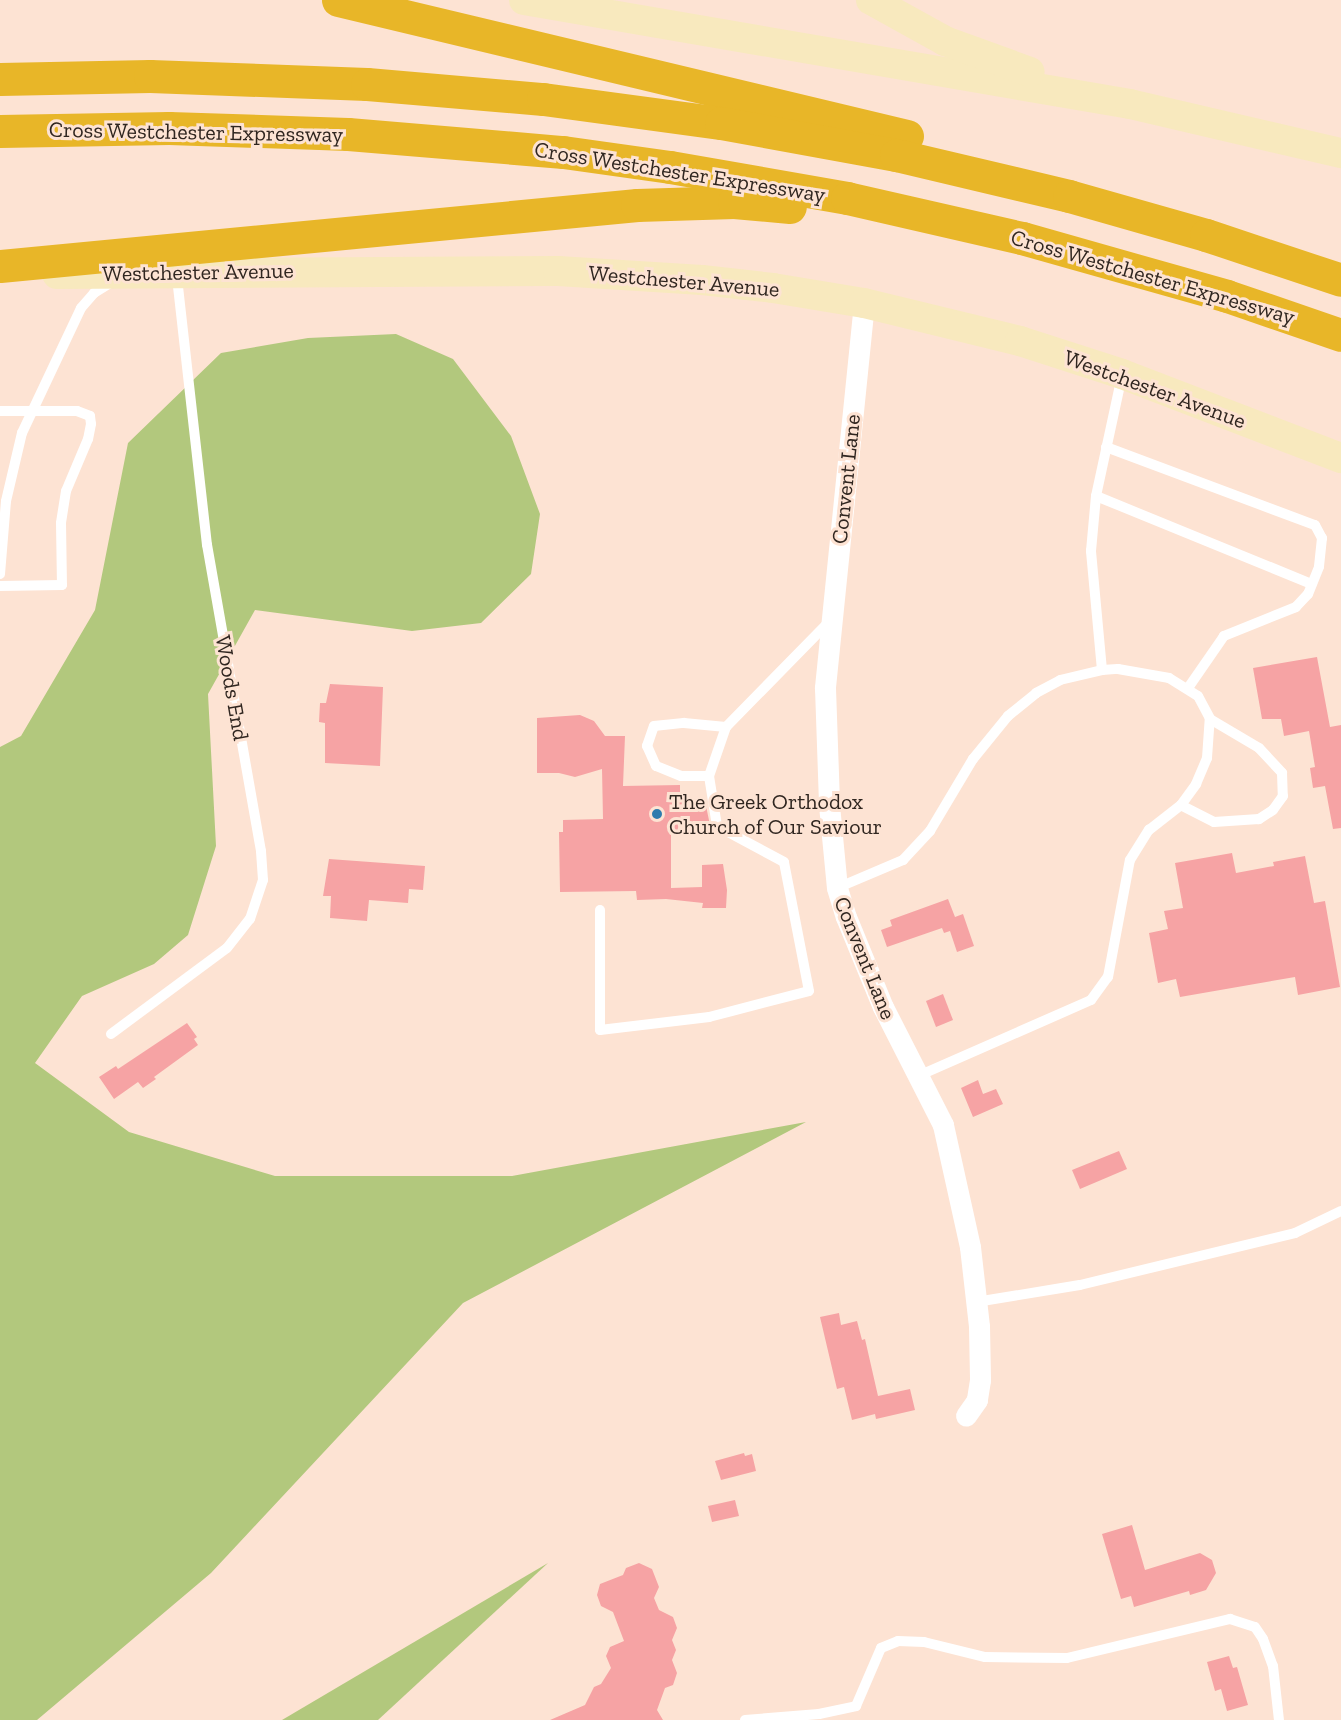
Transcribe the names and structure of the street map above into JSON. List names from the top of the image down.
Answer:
{
  "streets": {
    "highway": ["Cross Westchester Expressway"],
    "main road": ["Westchester Avenue"],
    "street": ["Convent Lane"],
    "lane": ["Woods End"]
  },
  "crossings": [
    ["Westchester Avenue", "Convent Lane"],
    ["Westchester Avenue", "Woods End"]
  ],
  "places": ["The Greek Orthodox Church of Our Saviour"]
}
